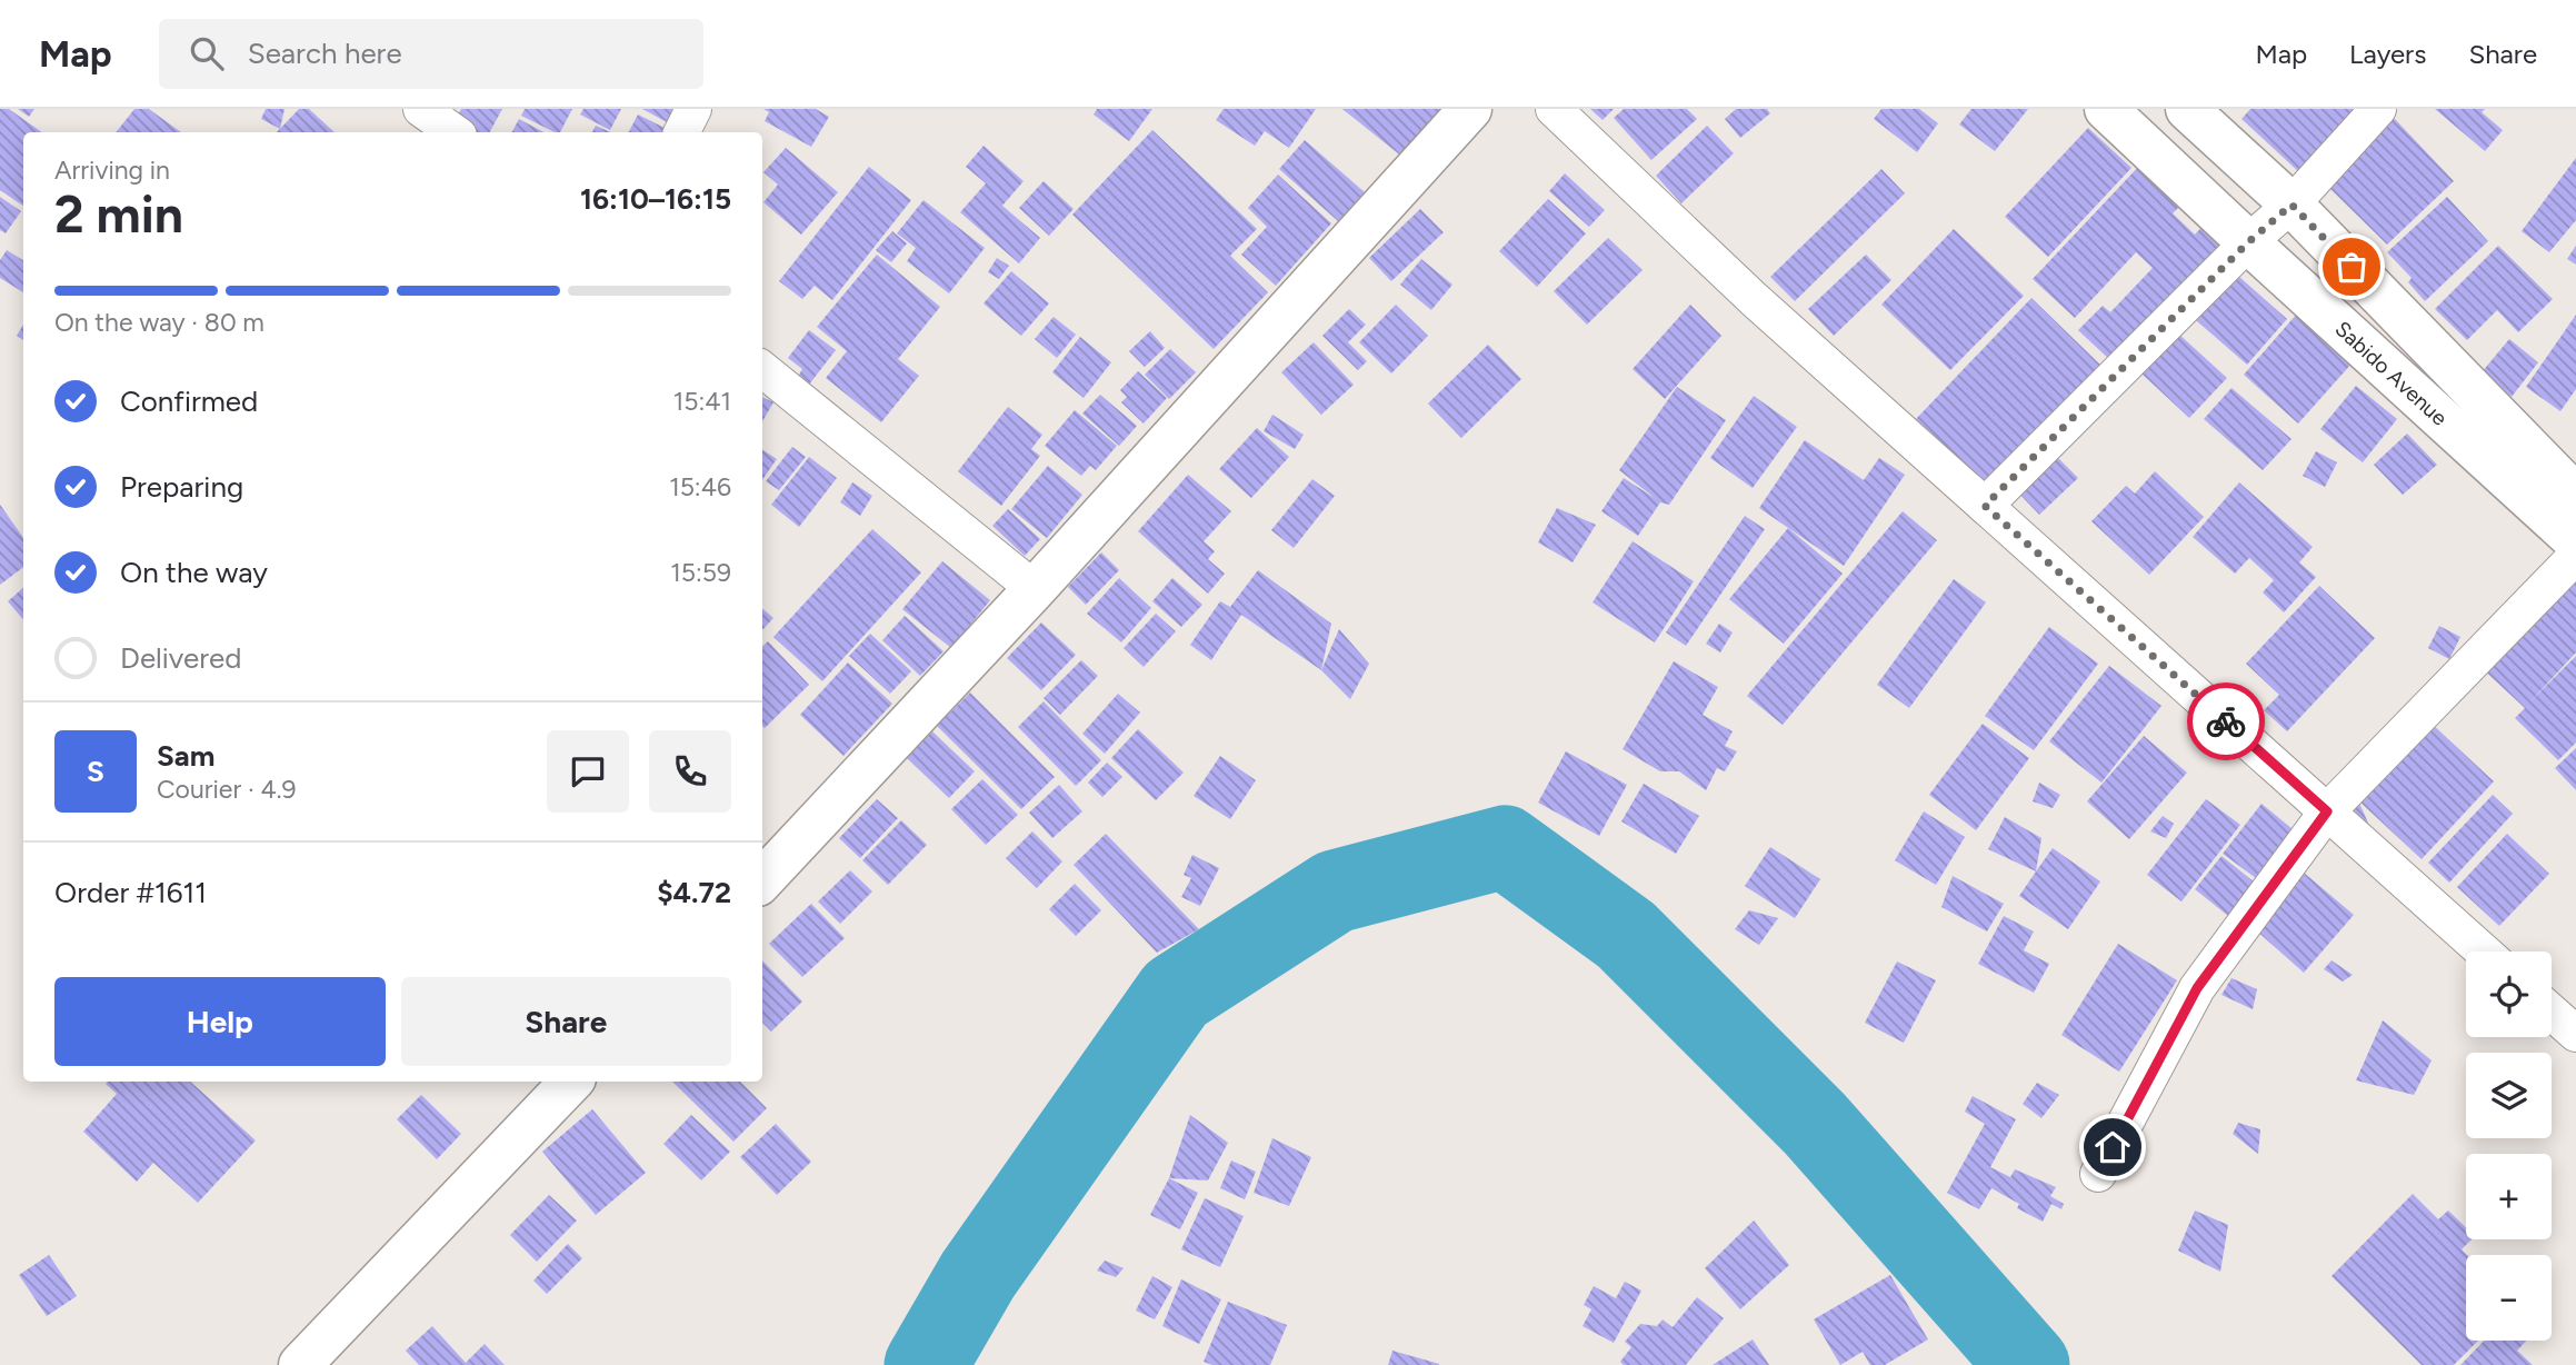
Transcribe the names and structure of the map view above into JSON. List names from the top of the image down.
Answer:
{
  "streets": {
    "street": ["Sabido Avenue"]
  },
  "page": {
    "header": "Map",
    "search": "Search here",
    "nav": ["Map", "Layers", "Share"],
    "heading": ["2 min", "Arriving in", "16:10–16:15"],
    "panel": [
      "Sam",
      "Courier · 4.9",
      "Order #1611",
      "$4.72"
    ],
    "bar": "On the way · 80 m",
    "list": [
      ["Confirmed", "15:41"],
      ["Preparing", "15:46"],
      ["On the way", "15:59"],
      "Delivered"
    ],
    "round": "S",
    "map_buttons": ["+", "−"],
    "buttons": ["Help", "Share"]
  }
}
